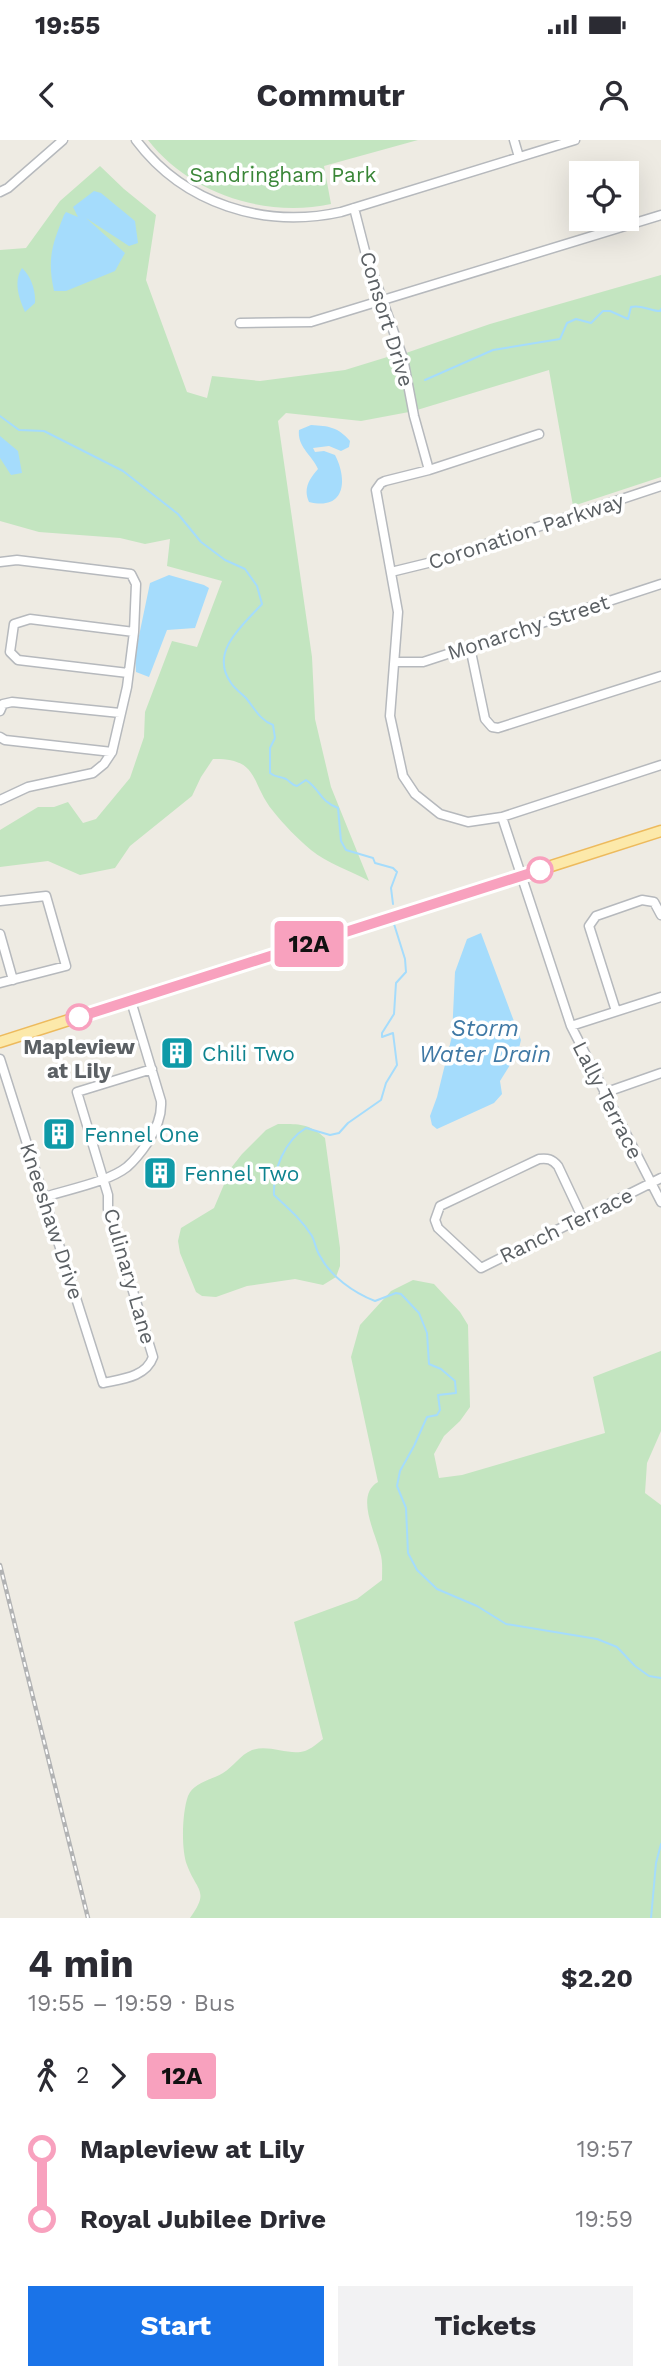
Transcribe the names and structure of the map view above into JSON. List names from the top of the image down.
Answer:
{
  "streets": {
    "street": [
      "Consort Drive",
      "Coronation Parkway",
      "Monarchy Street",
      "Lally Terrace",
      "Kneeshaw Drive",
      "Ranch Terrace",
      "Culinary Lane"
    ]
  },
  "crossings": [
    ["Lally Terrace", "Ranch Terrace"],
    ["Kneeshaw Drive", "Culinary Lane"]
  ],
  "water": ["Storm Water Drain"],
  "parks": ["Sandringham Park"],
  "places": {
    "other": ["Mapleview at Lily"],
    "building": ["Chili Two", "Fennel One", "Fennel Two"]
  },
  "lines": ["bus line 12A"],
  "page": {
    "status": "19:55",
    "header": "Commutr",
    "on_map": "12A",
    "heading": ["4 min", "19:55 – 19:59 · Bus", "$2.20"],
    "legs": ["2", "12A"],
    "list": [
      {
        "name": "Mapleview at Lily",
        "value": "19:57"
      },
      {
        "name": "Royal Jubilee Drive",
        "value": "19:59"
      }
    ],
    "buttons": ["Start", "Tickets"]
  }
}
